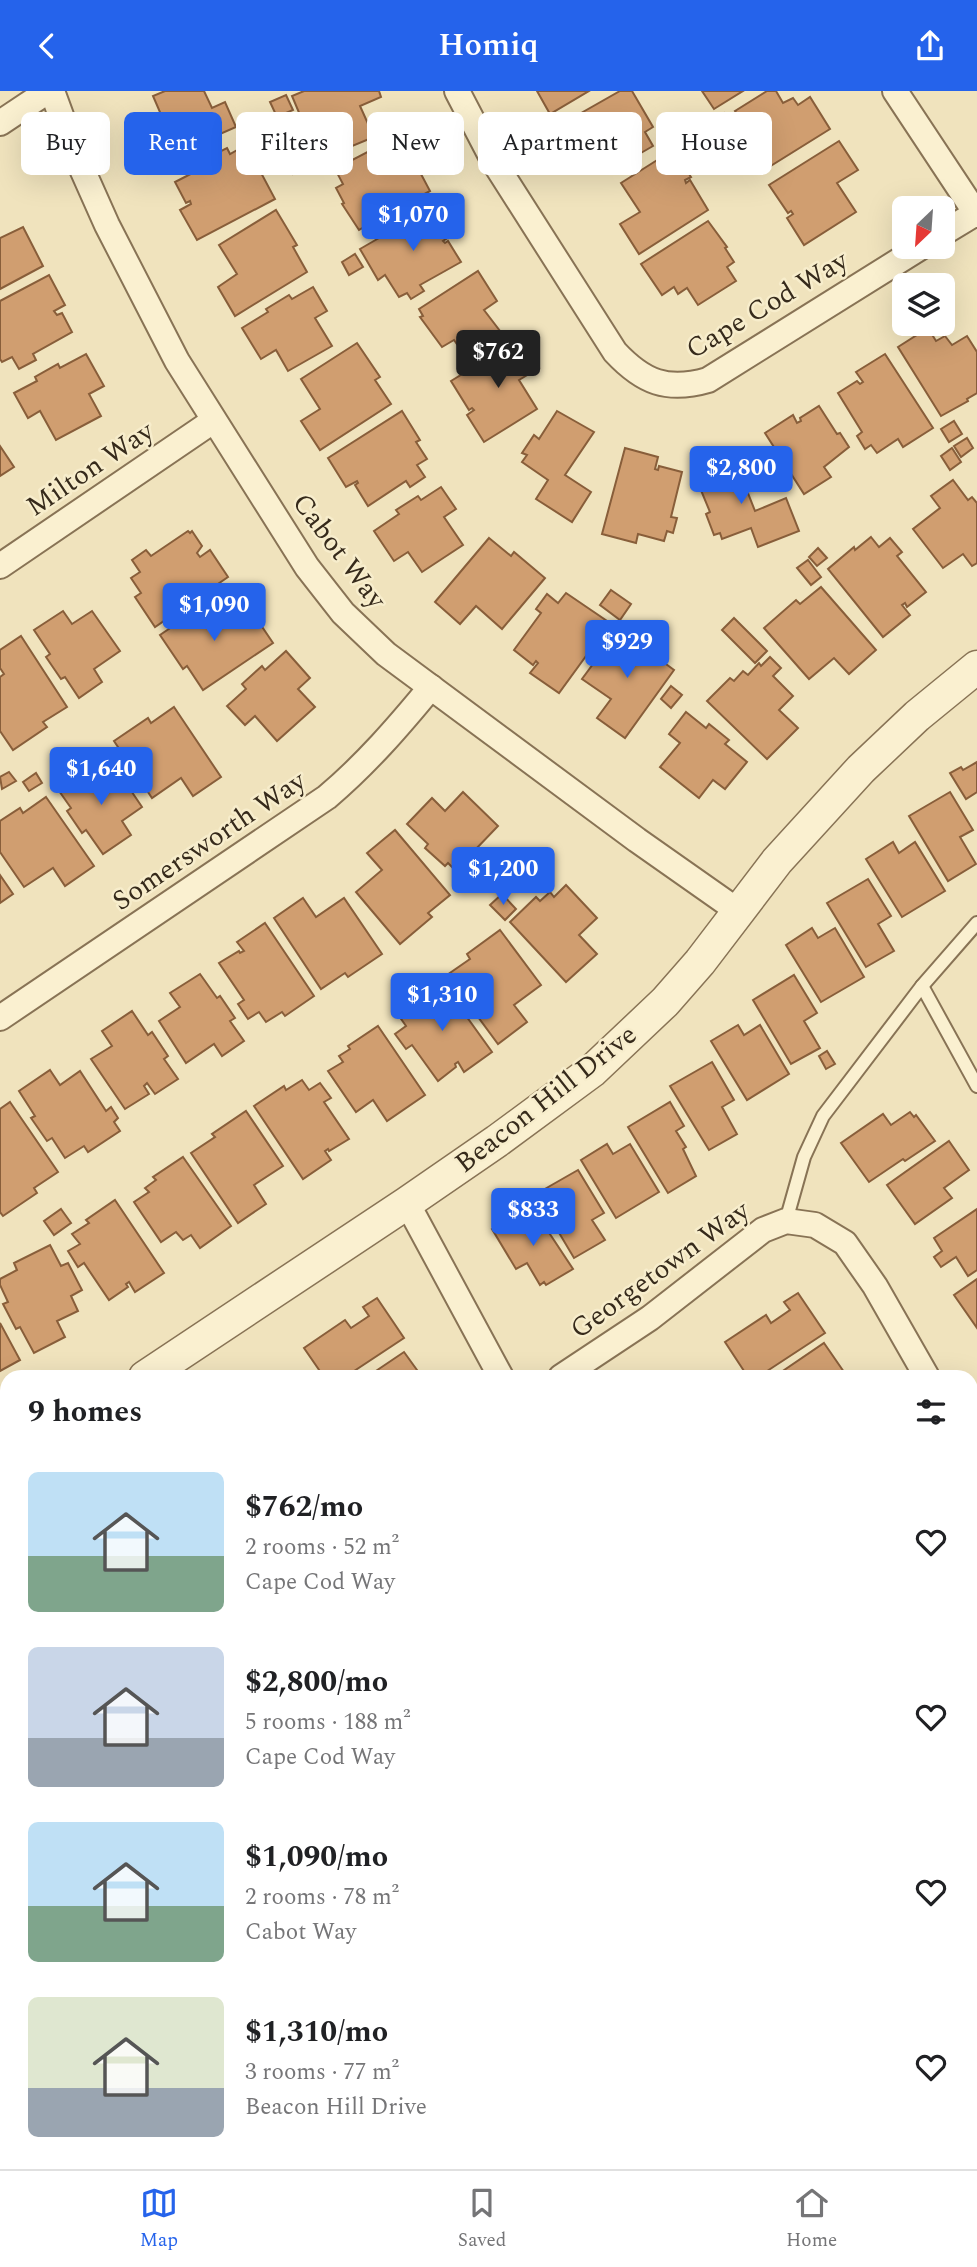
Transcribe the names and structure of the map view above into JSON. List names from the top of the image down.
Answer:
{
  "streets": {
    "street": [
      "Cape Cod Way",
      "Milton Way",
      "Cabot Way",
      "Somersworth Way",
      "Beacon Hill Drive",
      "Georgetown Way"
    ]
  },
  "crossings": [
    ["Milton Way", "Cabot Way"],
    ["Cabot Way", "Somersworth Way"],
    ["Cabot Way", "Beacon Hill Drive"]
  ],
  "north": "bottom left",
  "page": {
    "header": "Homiq",
    "chip": [
      "Buy",
      "Rent",
      "Filters",
      "New",
      "Apartment",
      "House"
    ],
    "price": [
      "$1,070",
      "$762",
      "$2,800",
      "$1,090",
      "$929",
      "$1,640",
      "$1,200",
      "$1,310",
      "$833"
    ],
    "heading": "9 homes",
    "list": [
      {
        "name": "$762/mo",
        "note": "2 rooms · 52 m² · Cape Cod Way"
      },
      {
        "name": "$2,800/mo",
        "note": "5 rooms · 188 m² · Cape Cod Way"
      },
      {
        "name": "$1,090/mo",
        "note": "2 rooms · 78 m² · Cabot Way"
      },
      {
        "name": "$1,310/mo",
        "note": "3 rooms · 77 m² · Beacon Hill Drive"
      }
    ],
    "tabs": ["Map", "Saved", "Home"]
  }
}
